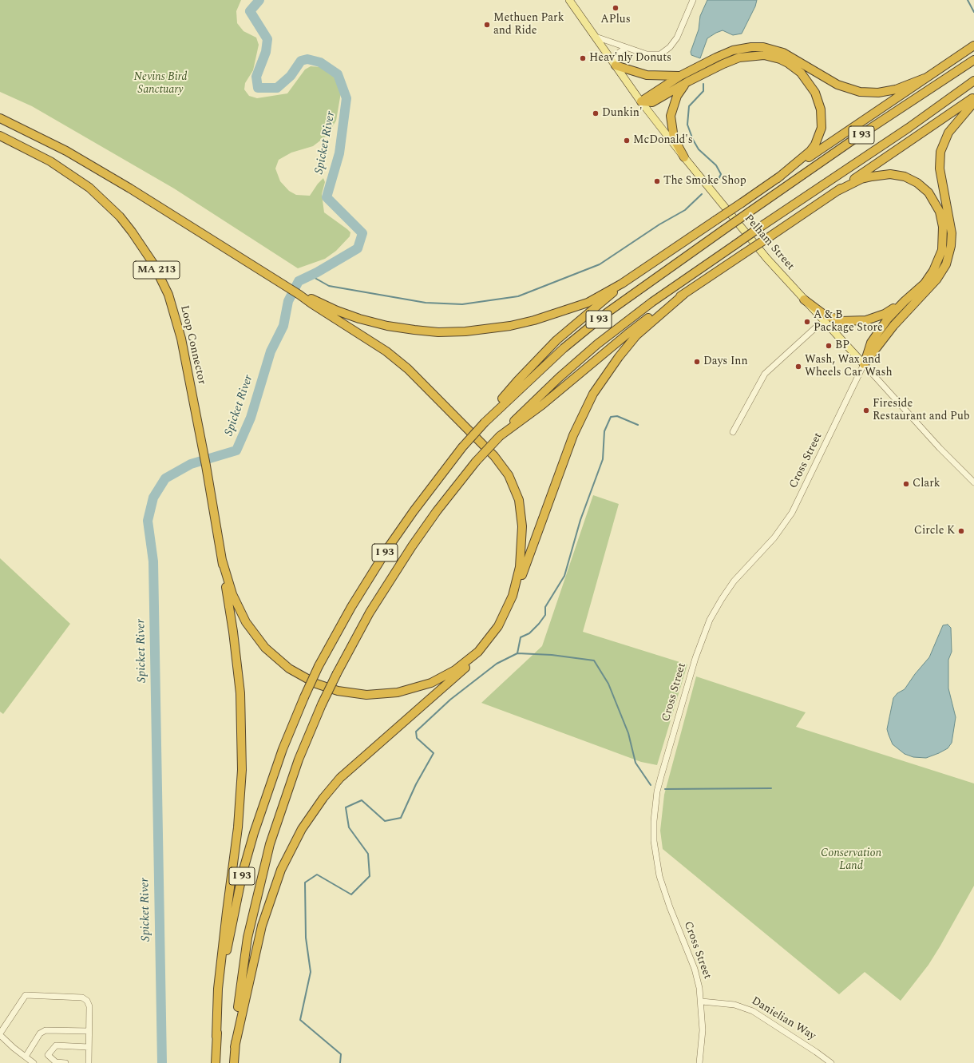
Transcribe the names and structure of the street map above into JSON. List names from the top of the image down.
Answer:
{
  "streets": {
    "highway": ["I 93", "MA 213", "Loop Connector"],
    "main road": ["Pelham Street"],
    "street": ["Cross Street", "Danielian Way"]
  },
  "crossings": [
    ["Pelham Street", "Cross Street"],
    ["Cross Street", "Danielian Way"]
  ],
  "water": ["Spicket River"],
  "parks": ["Nevins Bird Sanctuary", "Conservation Land"],
  "places": [
    "APlus",
    "Methuen Park and Ride",
    "Heav'nly Donuts",
    "Dunkin'",
    "McDonald's",
    "The Smoke Shop",
    "A & B Package Store",
    "BP",
    "Days Inn",
    "Wash, Wax and Wheels Car Wash",
    "Fireside Restaurant and Pub",
    "Clark",
    "Circle K"
  ]
}
